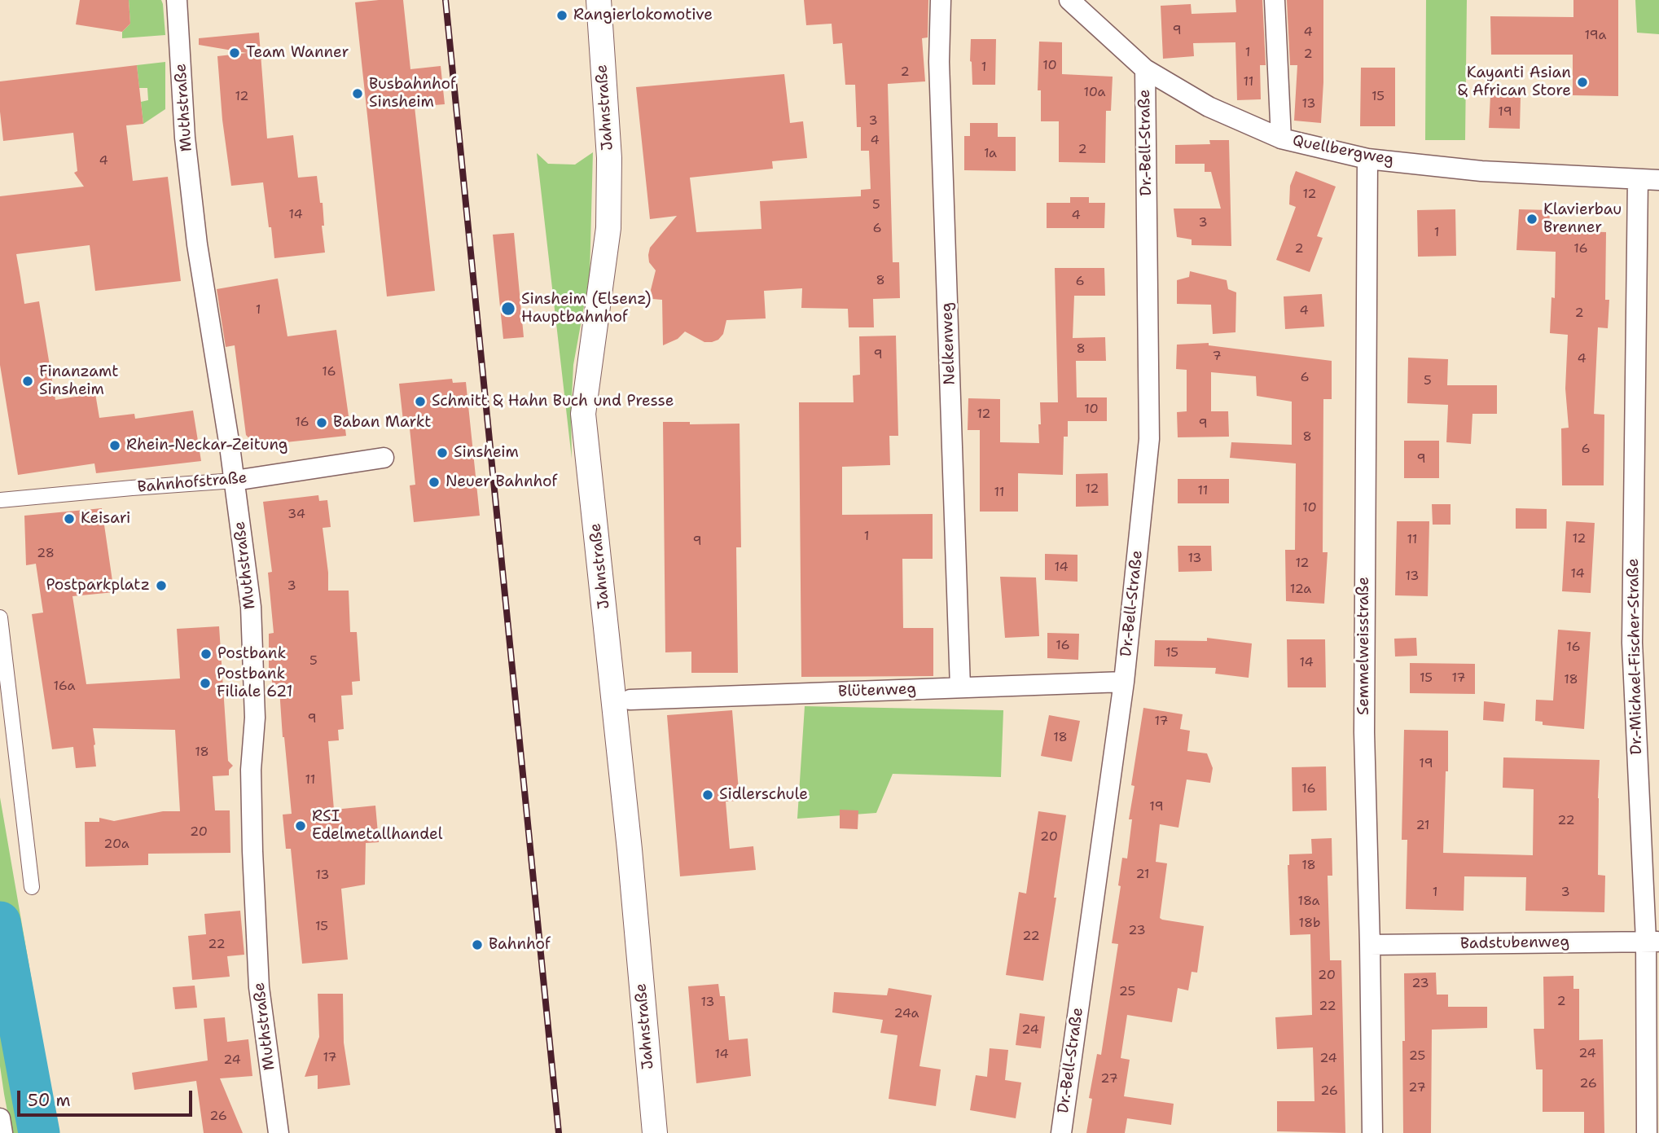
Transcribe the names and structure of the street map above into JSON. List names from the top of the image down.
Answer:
{
  "streets": {
    "street": [
      "Muthstraße",
      "Jahnstraße",
      "Dr.-Bell-Straße",
      "Quellbergweg",
      "Nelkenweg",
      "Bahnhofstraße",
      "Semmelweisstraße",
      "Dr.-Michael-Fischer-Straße",
      "Blütenweg",
      "Badstubenweg"
    ]
  },
  "crossings": [
    ["Muthstraße", "Bahnhofstraße"],
    ["Dr.-Bell-Straße", "Quellbergweg"],
    ["Dr.-Bell-Straße", "Blütenweg"],
    ["Quellbergweg", "Semmelweisstraße"],
    ["Quellbergweg", "Dr.-Michael-Fischer-Straße"],
    ["Nelkenweg", "Blütenweg"],
    ["Semmelweisstraße", "Badstubenweg"],
    ["Dr.-Michael-Fischer-Straße", "Badstubenweg"]
  ],
  "places": [
    "Rangierlokomotive",
    "Team Wanner",
    "Kayanti Asian & African Store",
    "Busbahnhof Sinsheim",
    "Klavierbau Brenner",
    "Sinsheim (Elsenz) Hauptbahnhof",
    "Finanzamt Sinsheim",
    "Schmitt & Hahn Buch und Presse",
    "Baban Markt",
    "Rhein-Neckar-Zeitung",
    "Sinsheim",
    "Neuer Bahnhof",
    "Keisari",
    "Postparkplatz",
    "Postbank",
    "Postbank Filiale 621",
    "Sidlerschule",
    "RSI Edelmetallhandel",
    "Bahnhof"
  ],
  "house_numbers": [
    "9",
    "4",
    "19a",
    "1",
    "2",
    "10",
    "1",
    "2",
    "11",
    "10a",
    "12",
    "15",
    "13",
    "19",
    "3",
    "4",
    "2",
    "1a",
    "4",
    "12",
    "5",
    "14",
    "4",
    "3",
    "6",
    "1",
    "2",
    "16",
    "8",
    "6",
    "1",
    "4",
    "2",
    "8",
    "9",
    "7",
    "4",
    "16",
    "6",
    "5",
    "10",
    "12",
    "16",
    "9",
    "8",
    "6",
    "9",
    "12",
    "11",
    "11",
    "10",
    "34",
    "1",
    "12",
    "11",
    "9",
    "28",
    "13",
    "12",
    "14",
    "14",
    "13",
    "3",
    "12a",
    "16",
    "16",
    "15",
    "5",
    "14",
    "15",
    "17",
    "18",
    "16a",
    "9",
    "17",
    "18",
    "18",
    "19",
    "11",
    "16",
    "19",
    "22",
    "21",
    "20",
    "20",
    "20a",
    "18",
    "21",
    "13",
    "1",
    "3",
    "18a",
    "18b",
    "15",
    "23",
    "22",
    "22",
    "20",
    "23",
    "25",
    "2",
    "13",
    "22",
    "24a",
    "24",
    "24",
    "14",
    "25",
    "17",
    "24",
    "24",
    "27",
    "26",
    "27",
    "26",
    "26"
  ],
  "scale_bar": "50 m"
}
